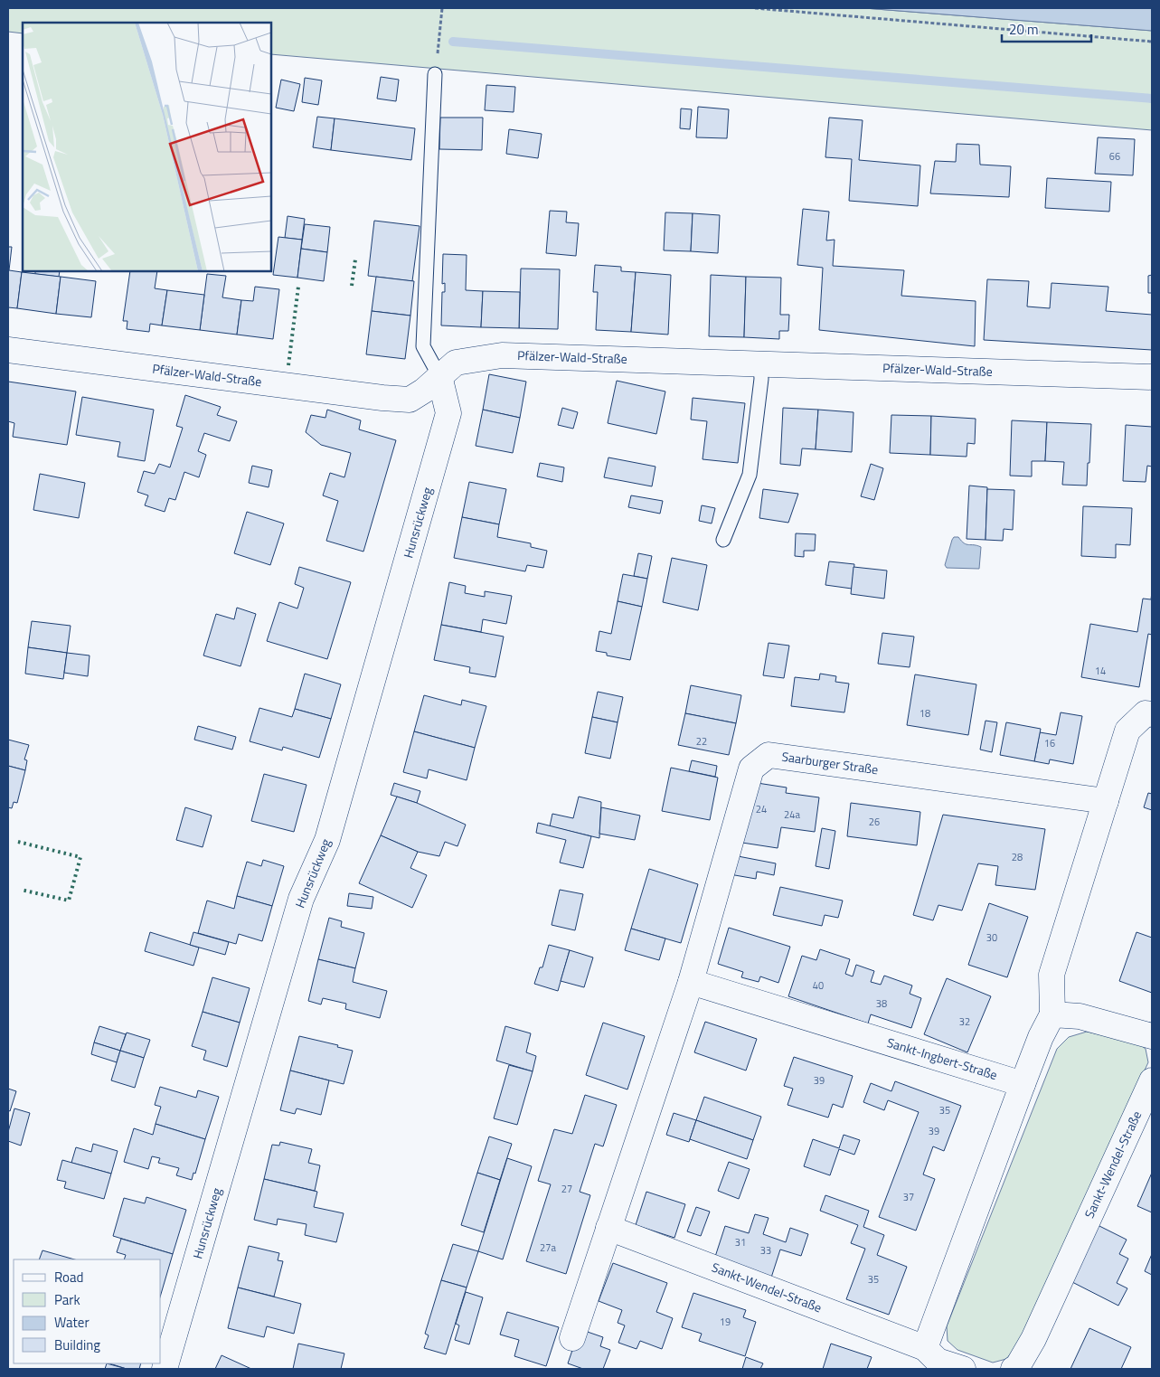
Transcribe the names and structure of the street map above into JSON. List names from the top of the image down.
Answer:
{
  "streets": {
    "street": [
      "Pfälzer-Wald-Straße",
      "Hunsrückweg",
      "Saarburger Straße",
      "Sankt-Ingbert-Straße",
      "Sankt-Wendel-Straße"
    ]
  },
  "crossings": [
    ["Pfälzer-Wald-Straße", "Hunsrückweg"],
    ["Saarburger Straße", "Sankt-Ingbert-Straße"]
  ],
  "house_numbers": [
    "66",
    "14",
    "18",
    "22",
    "16",
    "24",
    "24a",
    "26",
    "28",
    "30",
    "40",
    "38",
    "32",
    "39",
    "35",
    "39",
    "27",
    "37",
    "31",
    "27a",
    "33",
    "35",
    "19"
  ],
  "legend": [
    "Road",
    "Park",
    "Water",
    "Building"
  ],
  "scale_bar": "20 m"
}
